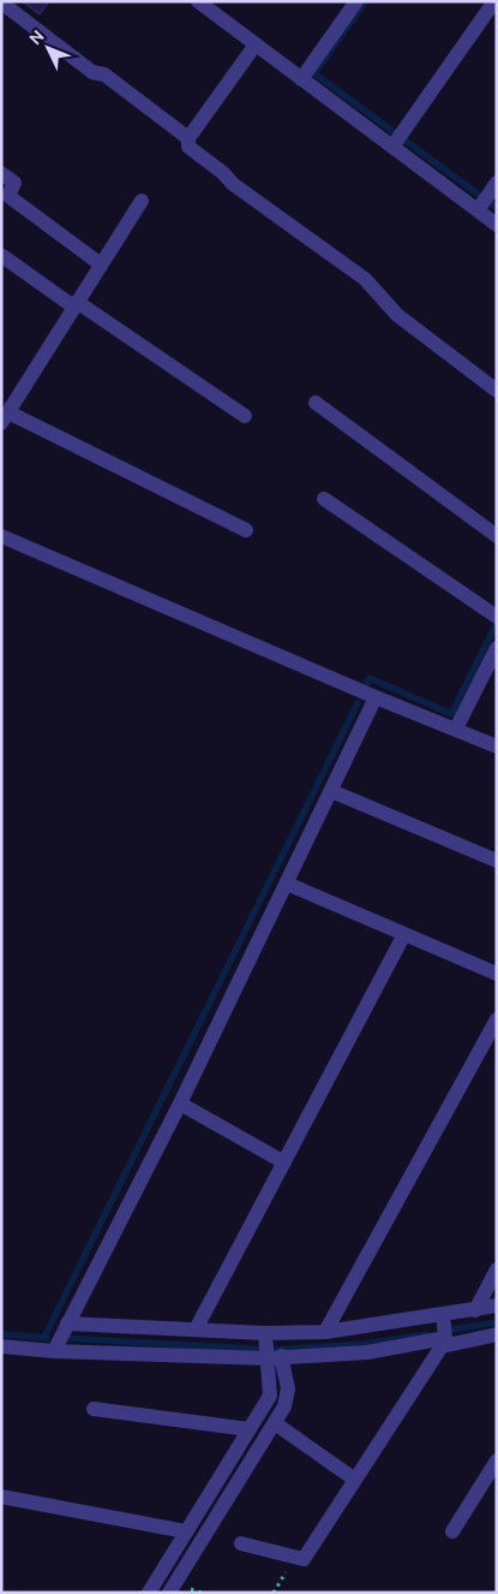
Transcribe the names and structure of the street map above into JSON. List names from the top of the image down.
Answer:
{
  "north": "top left"
}
